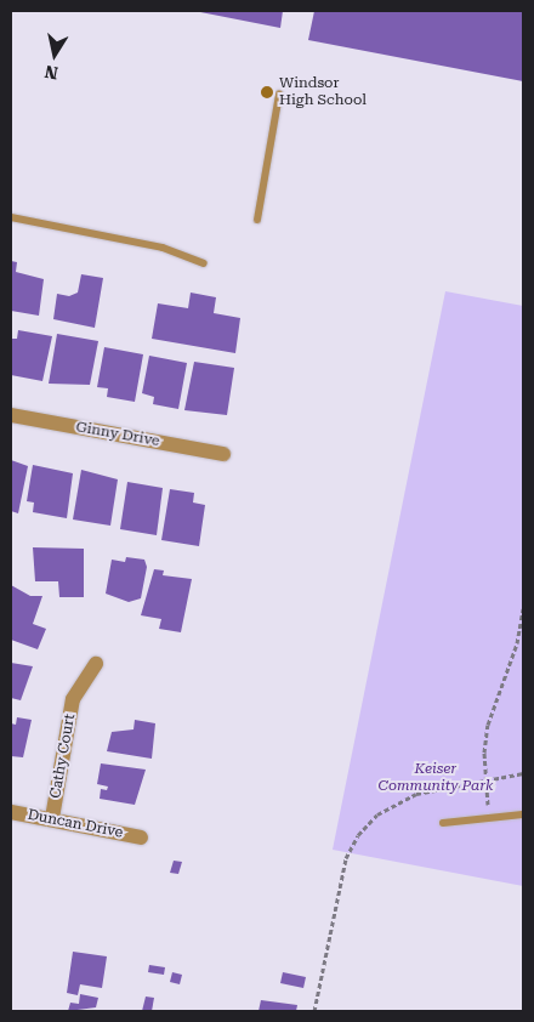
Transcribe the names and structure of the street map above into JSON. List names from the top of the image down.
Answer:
{
  "streets": {
    "street": ["Ginny Drive", "Cathy Court", "Duncan Drive"]
  },
  "crossings": [
    ["Cathy Court", "Duncan Drive"]
  ],
  "parks": ["Keiser Community Park"],
  "places": ["Windsor High School"],
  "north": "bottom"
}
